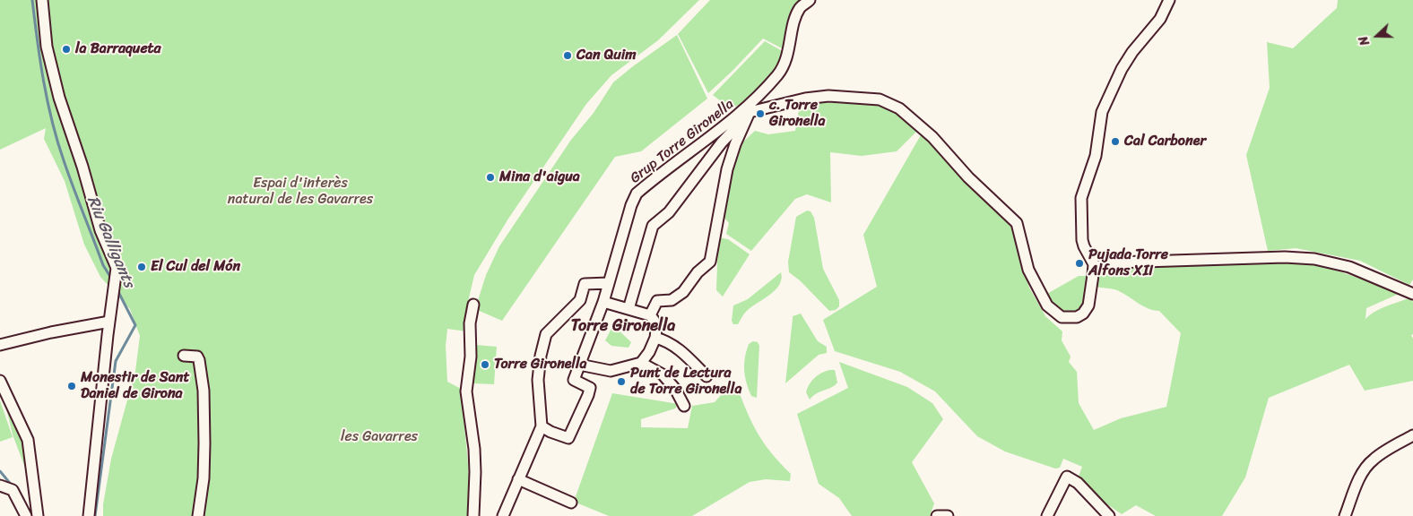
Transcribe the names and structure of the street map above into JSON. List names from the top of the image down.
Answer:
{
  "streets": {
    "street": ["Grup Torre Gironella"]
  },
  "districts": ["Torre Gironella"],
  "water": ["Riu Galligants"],
  "parks": ["Espai d'interès natural de les Gavarres", "les Gavarres"],
  "places": [
    "la Barraqueta",
    "Can Quim",
    "c. Torre Gironella",
    "Cal Carboner",
    "Mina d'aigua",
    "Pujada Torre Alfons XII",
    "El Cul del Món",
    "Torre Gironella",
    "Punt de Lectura de Torre Gironella",
    "Monestir de Sant Daniel de Girona"
  ],
  "north": "left"
}
